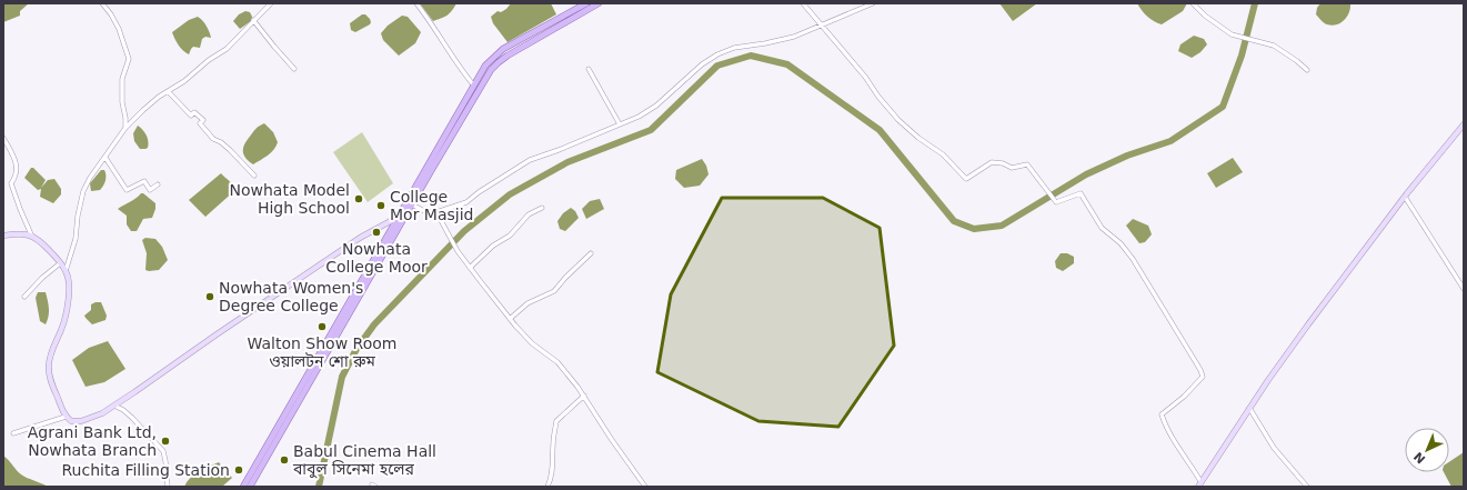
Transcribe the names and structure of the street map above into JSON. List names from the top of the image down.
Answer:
{
  "places": [
    "Nowhata Model High School",
    "College Mor Masjid",
    "Nowhata College Moor",
    "Nowhata Women's Degree College",
    "Walton Show Room ওয়ালটন শো রুম",
    "Agrani Bank Ltd, Nowhata Branch",
    "Babul Cinema Hall বাবুল সিনেমা হলের",
    "Ruchita Filling Station"
  ],
  "north": "bottom left"
}
